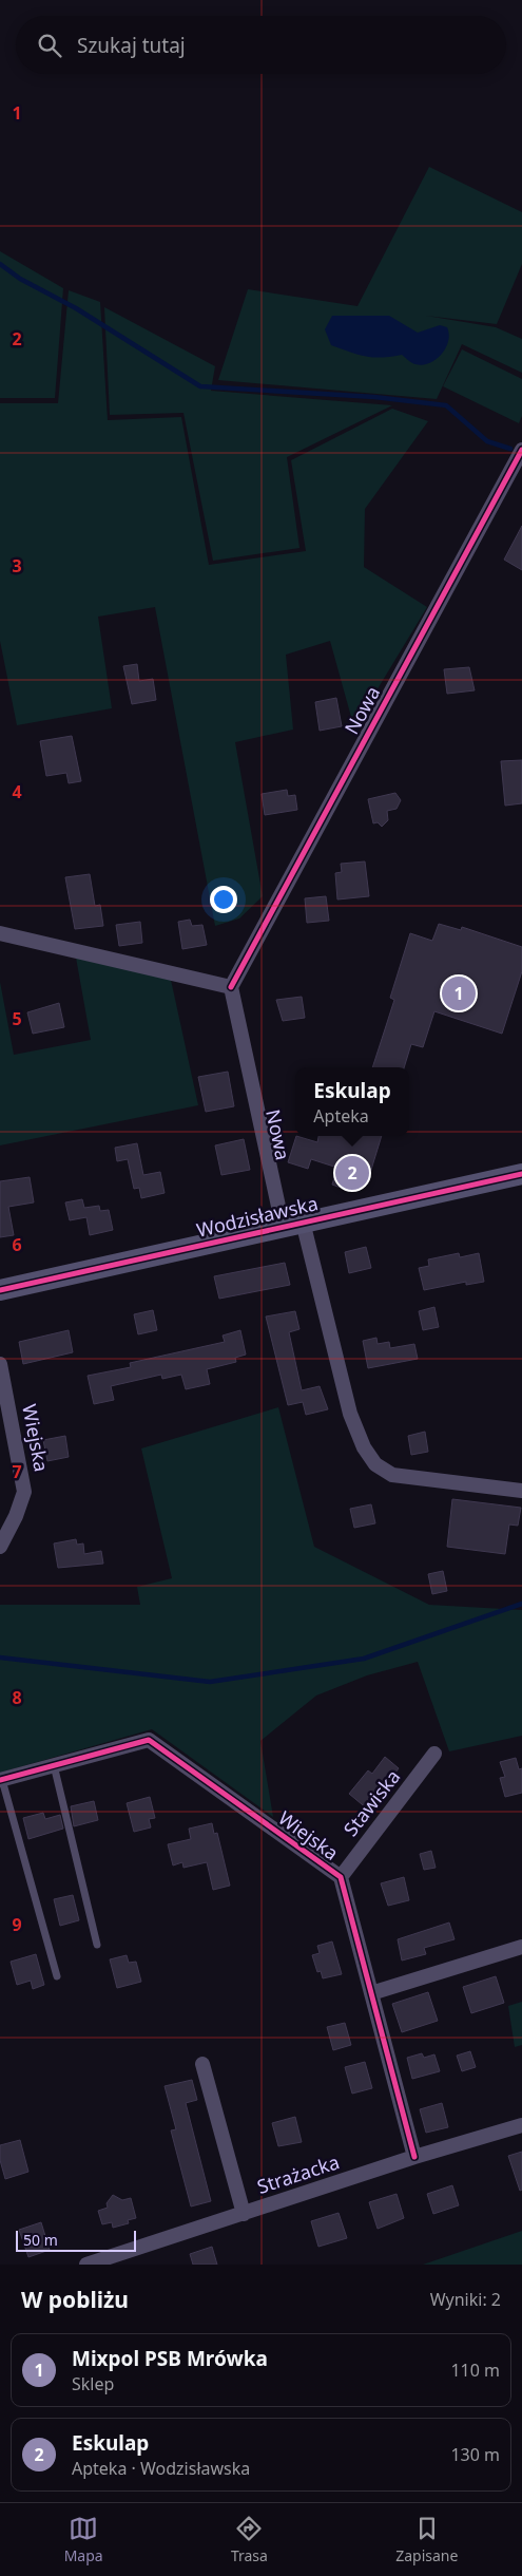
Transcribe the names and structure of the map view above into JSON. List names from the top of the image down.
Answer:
{
  "streets": {
    "street": [
      "Nowa",
      "Wodzisławska",
      "Wiejska",
      "Stawiska",
      "Strażacka"
    ]
  },
  "crossings": [
    ["Nowa", "Wodzisławska"],
    ["Wiejska", "Stawiska"],
    ["Wiejska", "Strażacka"]
  ],
  "scale_bar": "50 m",
  "page": {
    "search": "Szukaj tutaj",
    "pins": ["1", "2"],
    "popup": ["Eskulap", "Apteka"],
    "scale": "50 m",
    "heading": ["W pobliżu", "Wyniki: 2"],
    "list": [
      {
        "mark": "1",
        "name": "Mixpol PSB Mrówka",
        "note": "Sklep",
        "value": "110 m"
      },
      {
        "mark": "2",
        "name": "Eskulap",
        "note": "Apteka · Wodzisławska",
        "value": "130 m"
      }
    ],
    "nav": ["Mapa", "Trasa", "Zapisane"]
  },
  "grid": {
    "rows": [
      "1",
      "2",
      "3",
      "4",
      "5",
      "6",
      "7",
      "8",
      "9"
    ]
  }
}
